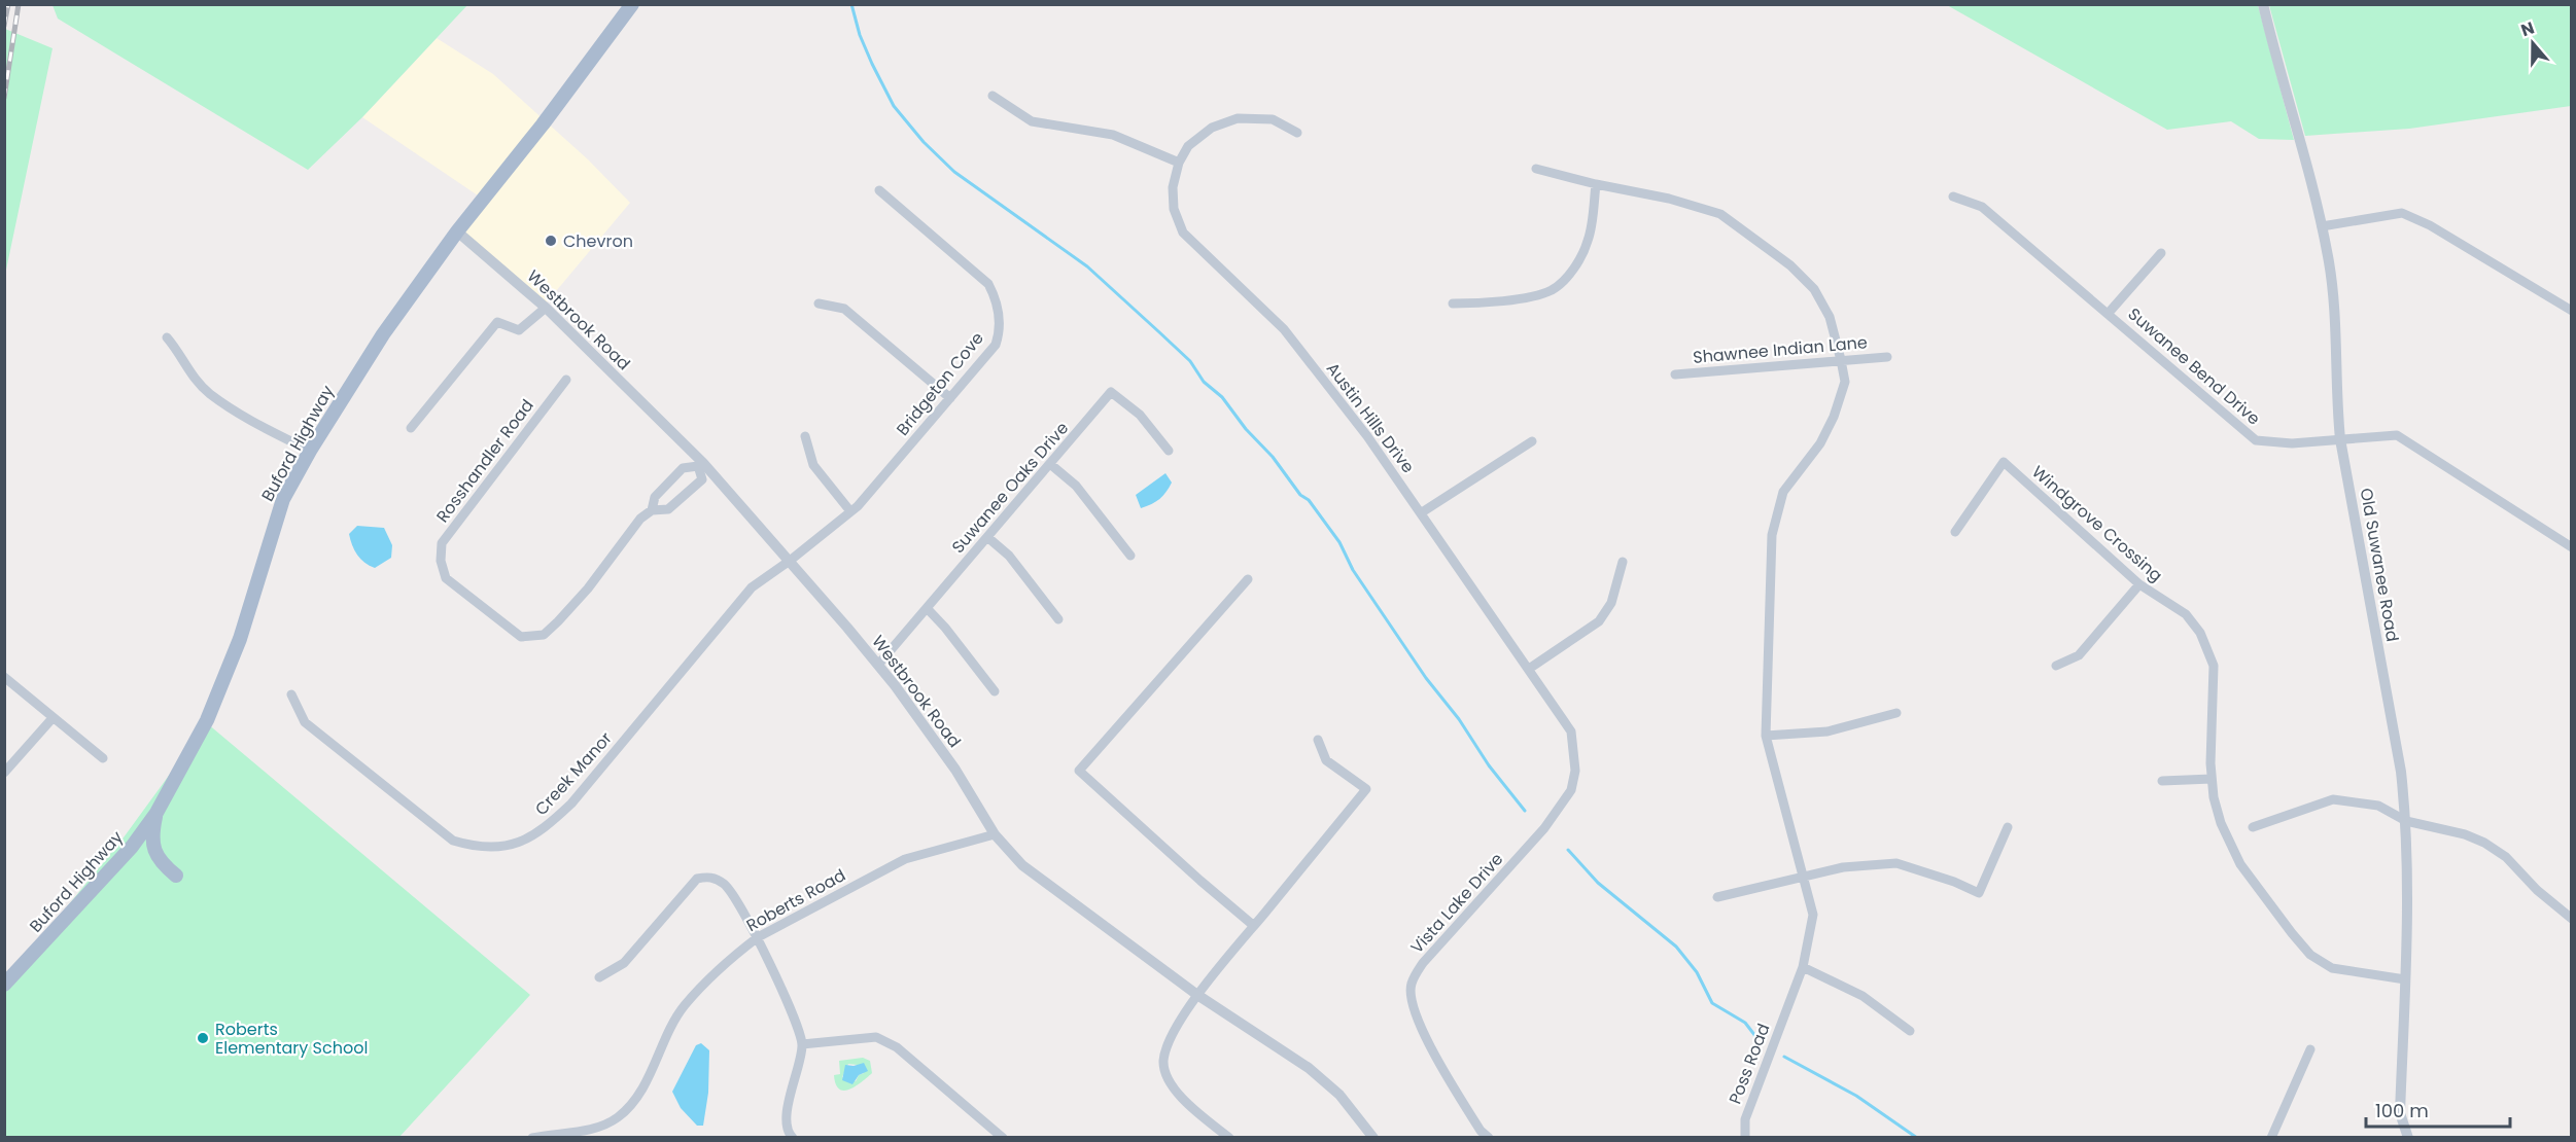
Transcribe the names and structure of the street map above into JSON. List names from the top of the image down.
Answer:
{
  "streets": {
    "main road": ["Buford Highway"],
    "street": [
      "Westbrook Road",
      "Shawnee Indian Lane",
      "Suwanee Bend Drive",
      "Bridgeton Cove",
      "Austin Hills Drive",
      "Rosshandler Road",
      "Suwanee Oaks Drive",
      "Windgrove Crossing",
      "Old Suwanee Road",
      "Creek Manor",
      "Roberts Road",
      "Vista Lake Drive",
      "Poss Road"
    ]
  },
  "crossings": [
    ["Westbrook Road", "Bridgeton Cove"],
    ["Westbrook Road", "Buford Highway"],
    ["Westbrook Road", "Rosshandler Road"],
    ["Westbrook Road", "Suwanee Oaks Drive"],
    ["Westbrook Road", "Creek Manor"],
    ["Westbrook Road", "Roberts Road"],
    ["Shawnee Indian Lane", "Poss Road"],
    ["Suwanee Bend Drive", "Old Suwanee Road"],
    ["Bridgeton Cove", "Creek Manor"],
    ["Austin Hills Drive", "Vista Lake Drive"],
    ["Windgrove Crossing", "Old Suwanee Road"]
  ],
  "places": ["Chevron", "Roberts Elementary School"],
  "scale_bar": "100 m",
  "north": "top"
}
